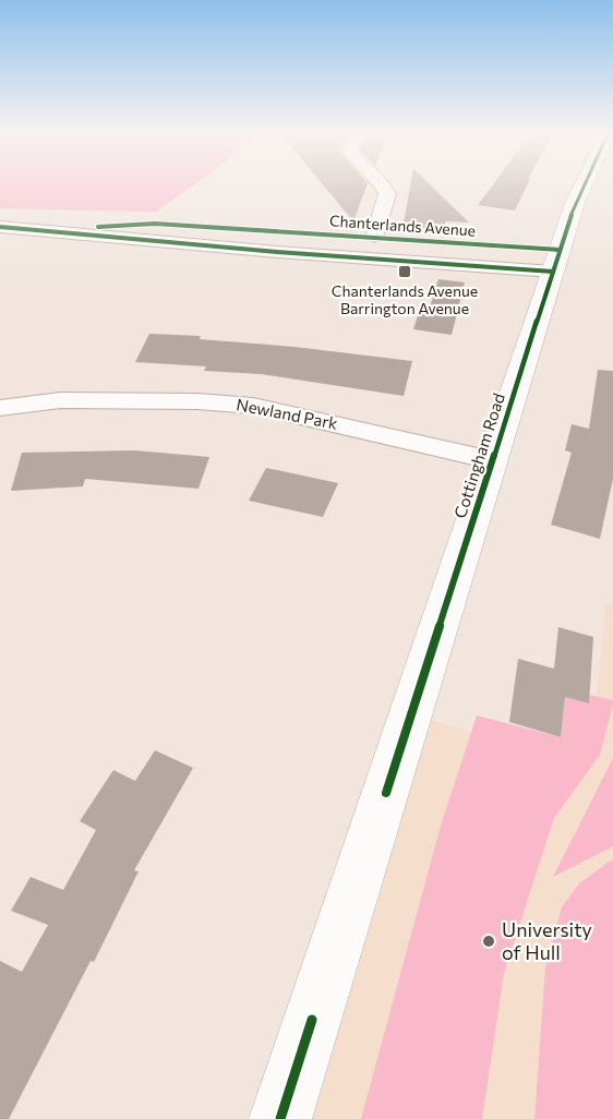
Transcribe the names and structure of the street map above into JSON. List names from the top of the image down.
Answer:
{
  "streets": {
    "main road": ["Cottingham Road"],
    "street": ["Chanterlands Avenue", "Newland Park"]
  },
  "crossings": [
    ["Chanterlands Avenue", "Cottingham Road"],
    ["Newland Park", "Cottingham Road"]
  ],
  "places": {
    "transit": ["Chanterlands Avenue Barrington Avenue"],
    "other": ["University of Hull"]
  }
}
